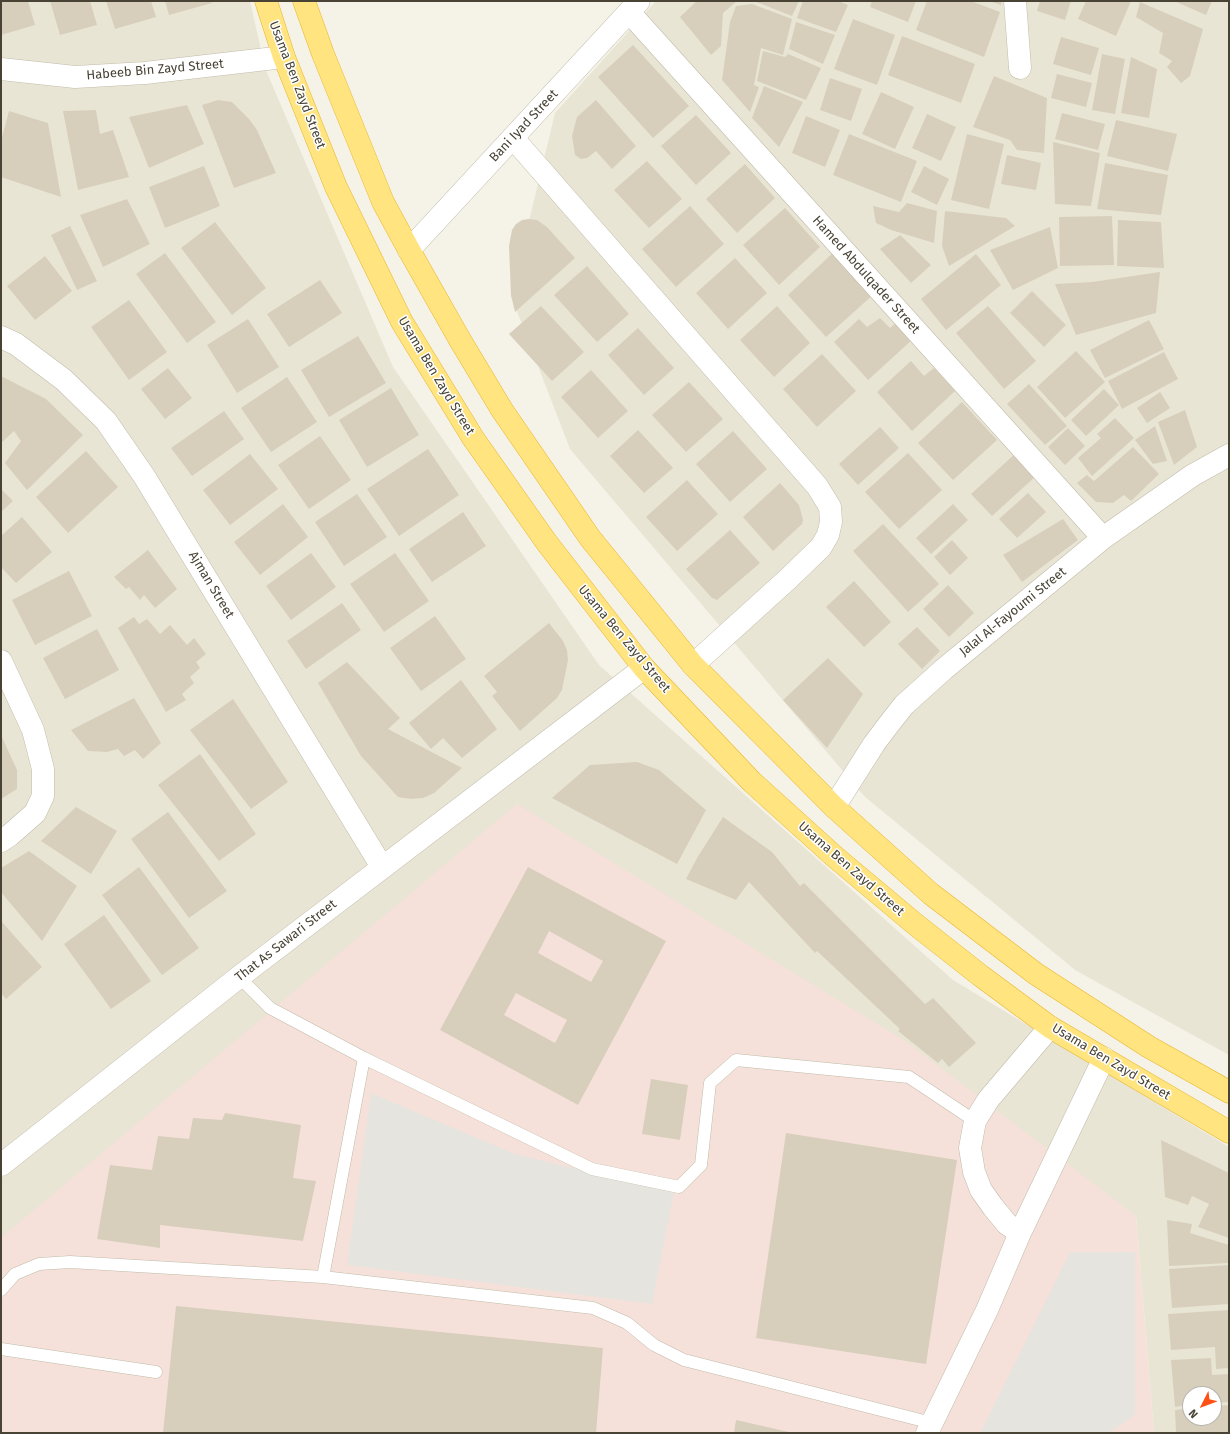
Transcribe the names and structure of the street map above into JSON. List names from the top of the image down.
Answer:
{
  "streets": {
    "highway": ["Usama Ben Zayd Street"],
    "street": [
      "Habeeb Bin Zayd Street",
      "Bani Iyad Street",
      "Hamed Abdulqader Street",
      "Ajman Street",
      "Jalal Al-Fayoumi Street",
      "That As Sawari Street"
    ]
  },
  "crossings": [
    ["Habeeb Bin Zayd Street", "Usama Ben Zayd Street"],
    ["Usama Ben Zayd Street", "That As Sawari Street"],
    ["Bani Iyad Street", "Hamed Abdulqader Street"],
    ["Hamed Abdulqader Street", "Jalal Al-Fayoumi Street"],
    ["Ajman Street", "That As Sawari Street"]
  ],
  "north": "bottom left"
}
